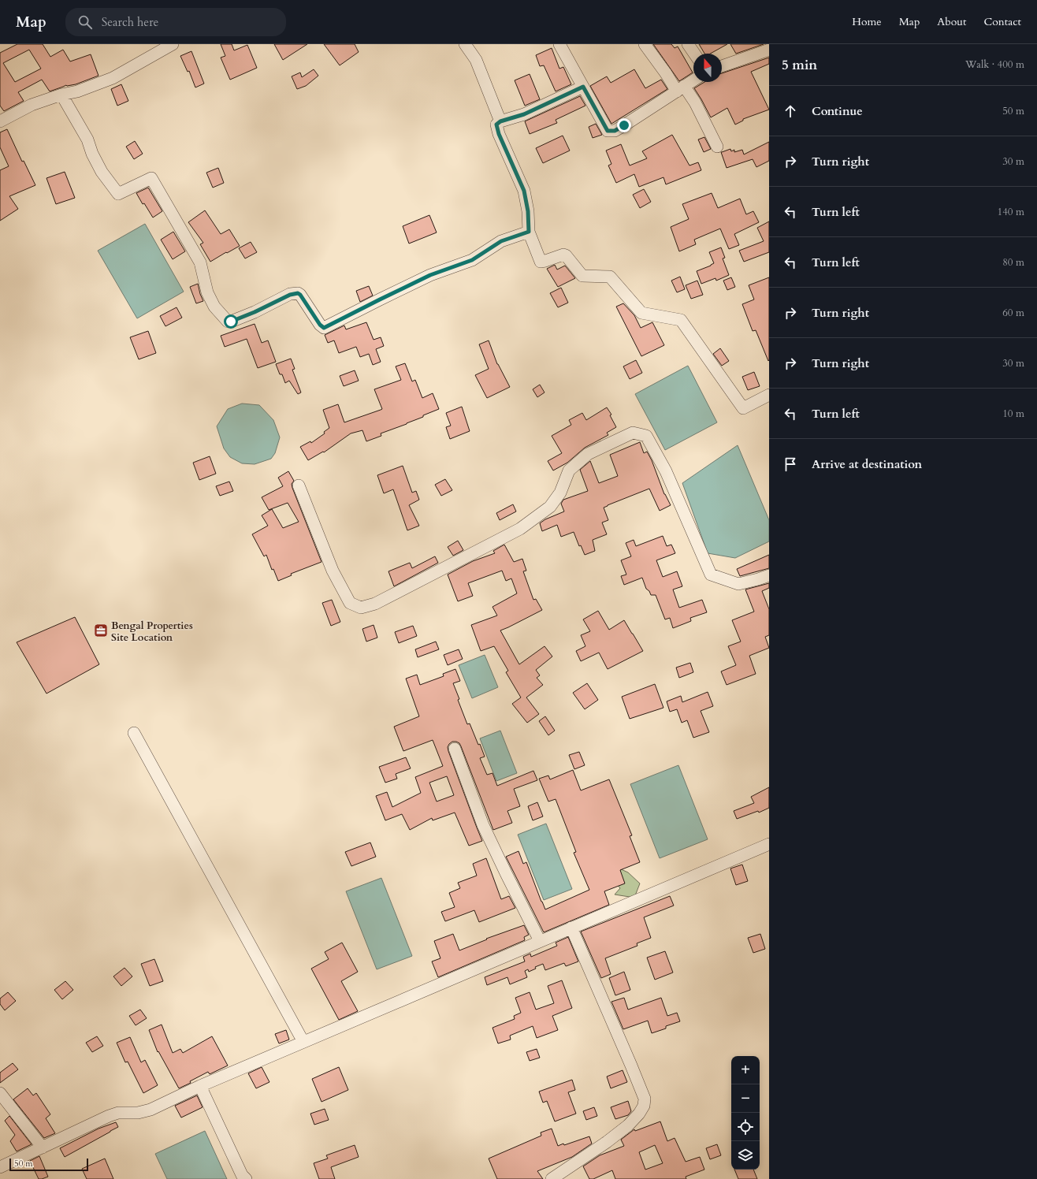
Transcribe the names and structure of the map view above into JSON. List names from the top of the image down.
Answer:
{
  "places": {
    "office": ["Bengal Properties Site Location"]
  },
  "scale_bar": "50 m",
  "north": "top",
  "page": {
    "header": "Map",
    "search": "Search here",
    "nav": [
      "Home",
      "Map",
      "About",
      "Contact"
    ],
    "heading": ["5 min", "Walk · 400 m"],
    "list": [
      ["Continue", "50 m"],
      ["Turn right", "30 m"],
      ["Turn left", "140 m"],
      ["Turn left", "80 m"],
      ["Turn right", "60 m"],
      ["Turn right", "30 m"],
      ["Turn left", "10 m"],
      "Arrive at destination"
    ],
    "map_buttons": ["+", "−"],
    "scale": "50 m"
  }
}
